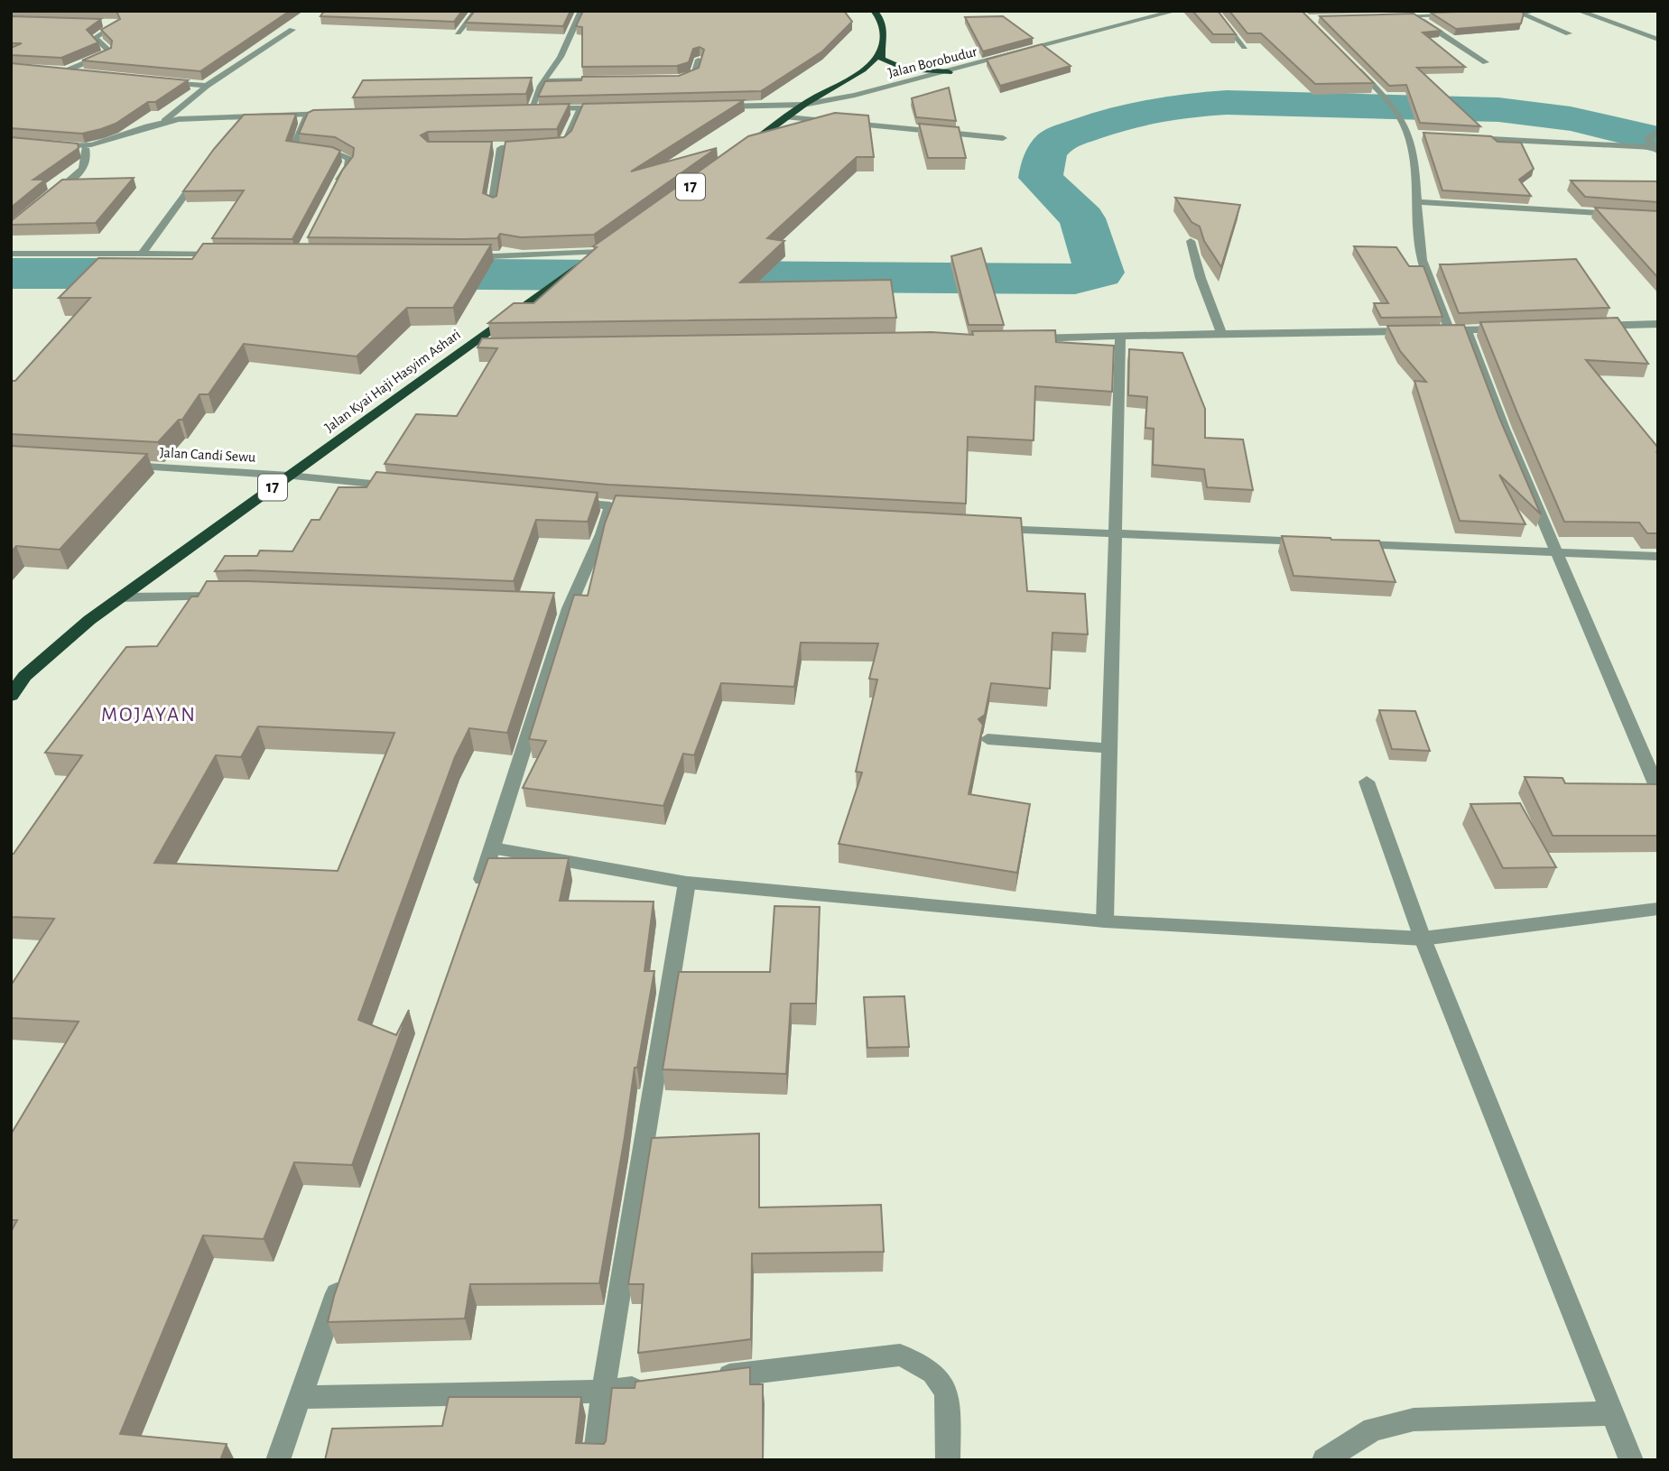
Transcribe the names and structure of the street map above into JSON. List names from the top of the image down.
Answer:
{
  "streets": {
    "highway": ["17", "Jalan Kyai Haji Hasyim Ashari"],
    "street": ["Jalan Borobudur", "Jalan Candi Sewu"]
  },
  "crossings": [
    ["Jalan Kyai Haji Hasyim Ashari", "Jalan Candi Sewu"]
  ],
  "districts": ["MOJAYAN"]
}
